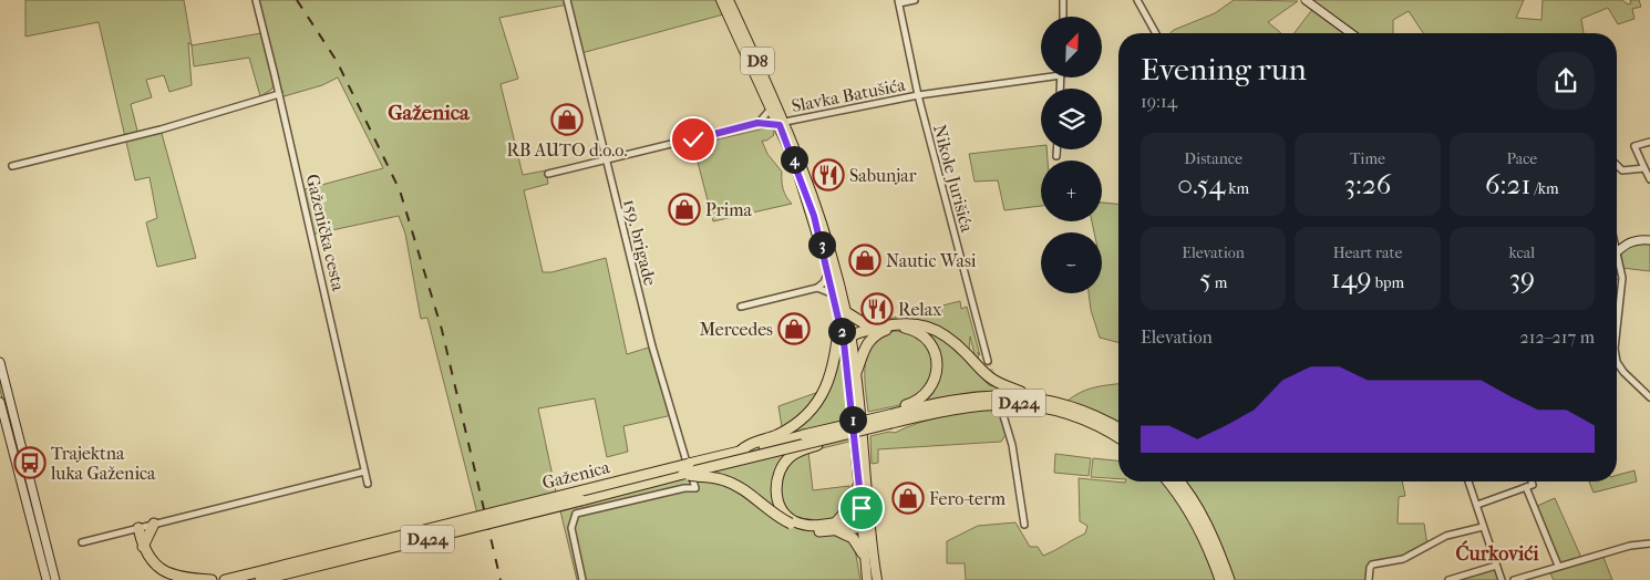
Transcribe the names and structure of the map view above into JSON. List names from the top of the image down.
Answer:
{
  "streets": {
    "highway": ["D424", "Gaženica"],
    "main road": ["D8"],
    "street": [
      "Slavka Batušića",
      "Nikole Jurišića",
      "Gaženička cesta",
      "159. brigade"
    ]
  },
  "crossings": [
    ["D8", "Slavka Batušića"],
    ["Slavka Batušića", "Nikole Jurišića"],
    ["D424", "Gaženica"]
  ],
  "districts": ["Gaženica", "Ćurkovići"],
  "places": {
    "shop": [
      "RB AUTO d.o.o.",
      "Prima",
      "Nautic Wasi",
      "Mercedes",
      "Fero-term"
    ],
    "restaurant": ["Sabunjar", "Relax"],
    "bus stop": ["Trajektna luka Gaženica"]
  },
  "north": "top right",
  "page": {
    "map_buttons": ["+", "−"],
    "heading": ["Evening run", "19:14"],
    "stats": [
      ["Distance", "0.54 km"],
      ["Time", "3:26"],
      ["Pace", "6:21 /km"],
      ["Elevation", "5 m"],
      ["Heart rate", "149 bpm"],
      ["kcal", "39"]
    ],
    "pins": [
      "4",
      "3",
      "2",
      "1"
    ],
    "chart": ["Elevation", "212–217 m"]
  }
}
